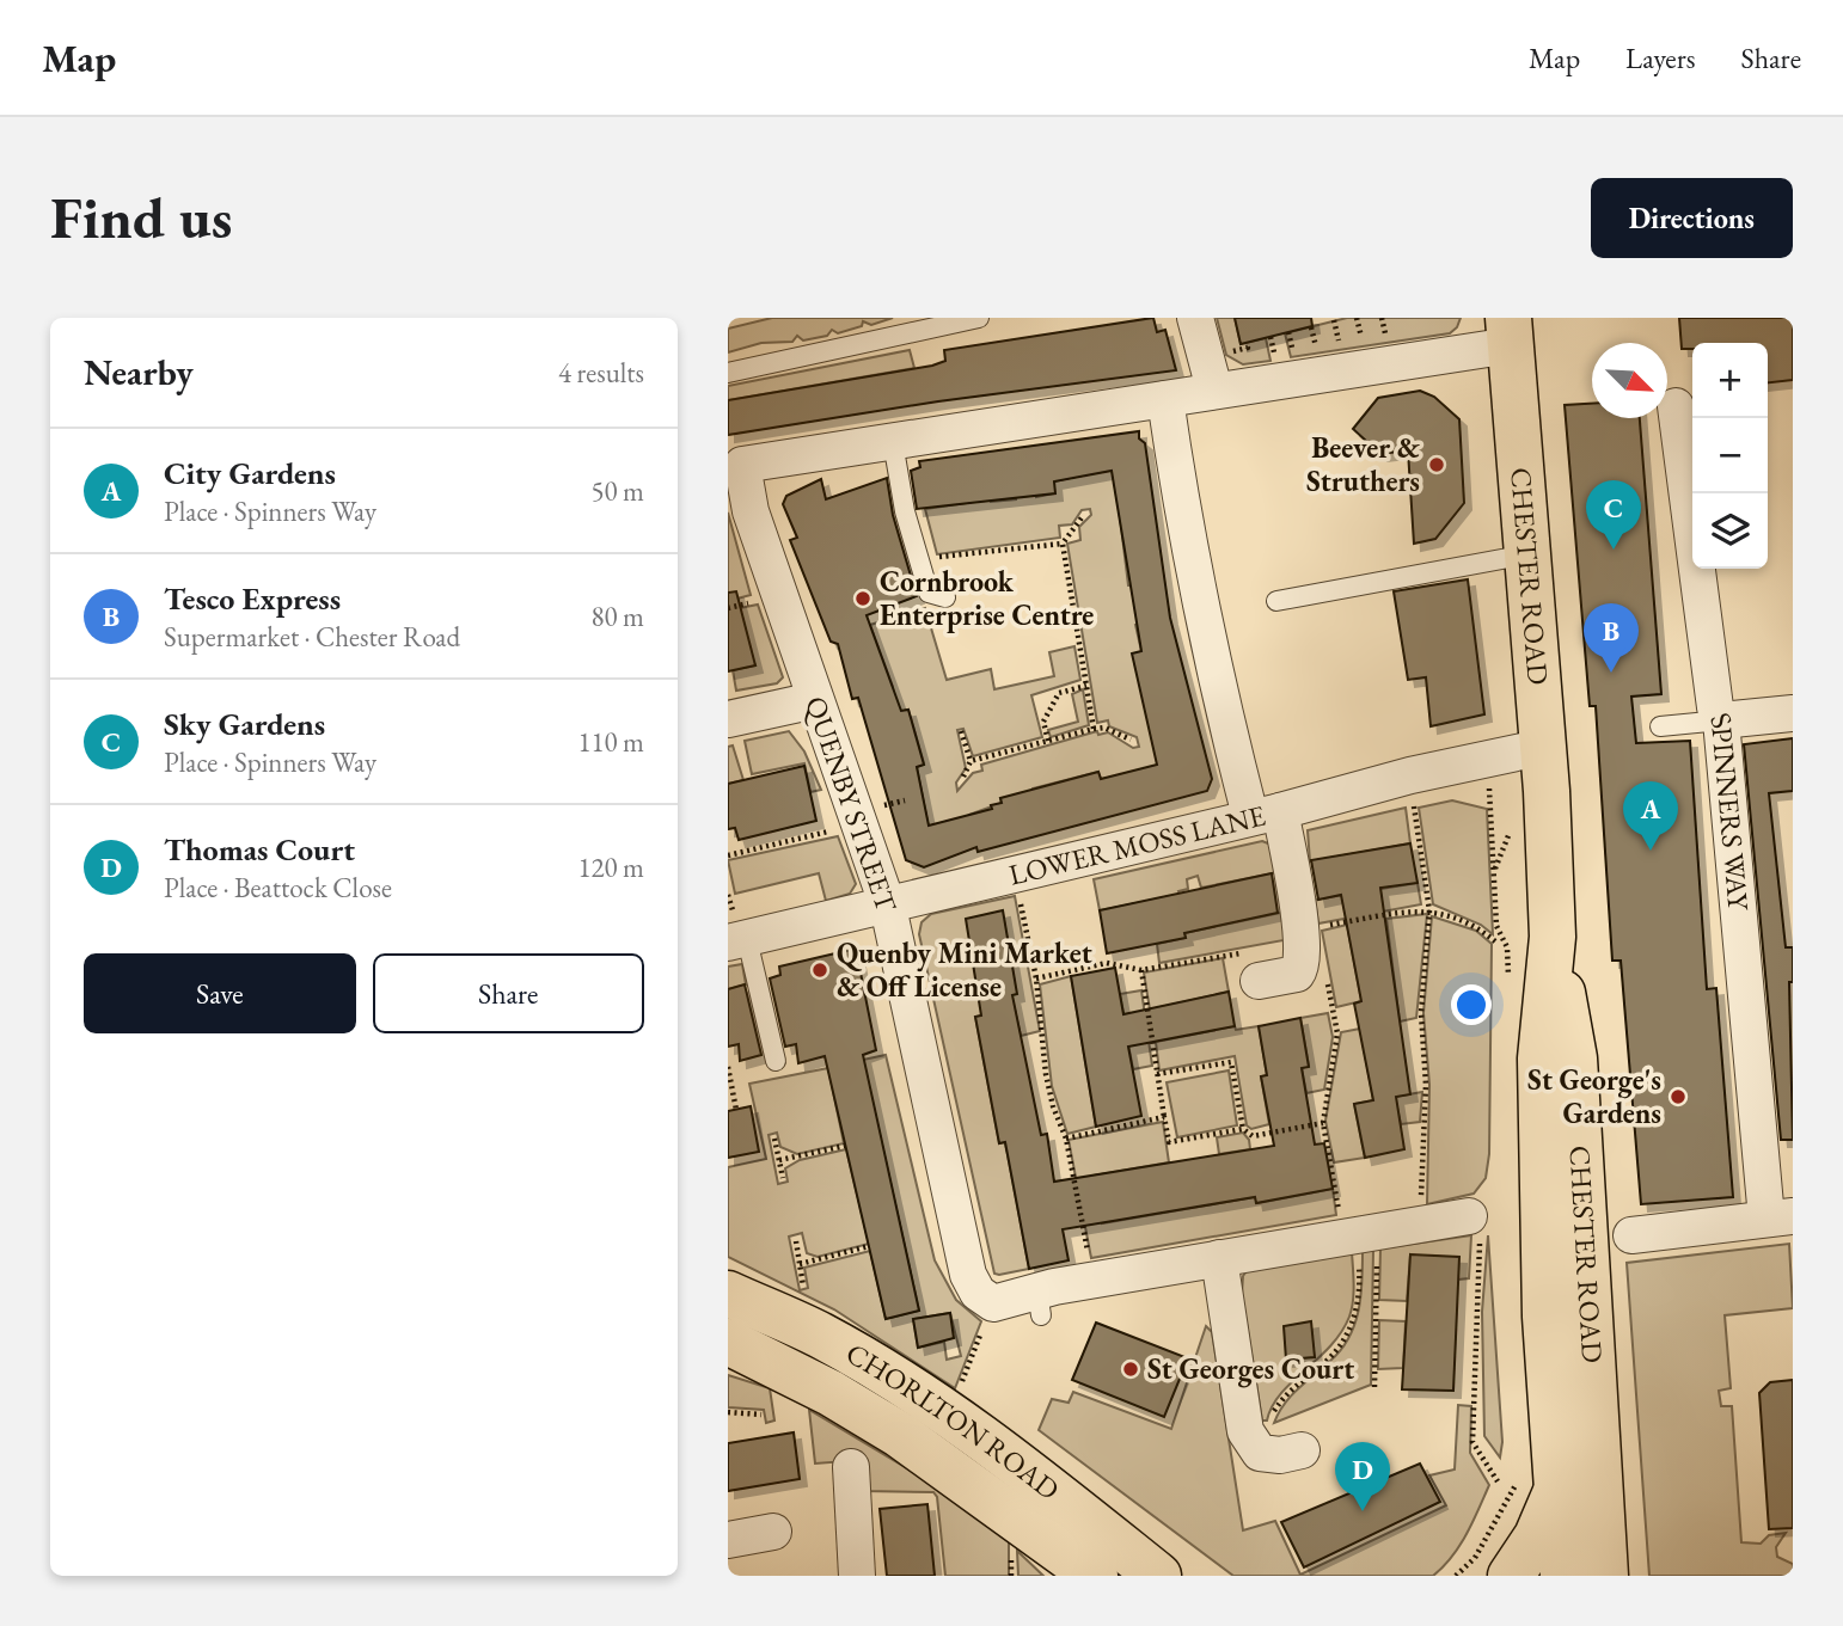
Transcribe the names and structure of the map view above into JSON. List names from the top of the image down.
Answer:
{
  "streets": {
    "main road": ["CHESTER ROAD", "CHORLTON ROAD"],
    "street": ["QUENBY STREET", "SPINNERS WAY", "LOWER MOSS LANE"]
  },
  "crossings": [
    ["CHESTER ROAD", "LOWER MOSS LANE"],
    ["QUENBY STREET", "LOWER MOSS LANE"]
  ],
  "places": [
    "Beever & Struthers",
    "Cornbrook Enterprise Centre",
    "Quenby Mini Market & Off License",
    "St George's Gardens",
    "St Georges Court"
  ],
  "north": "bottom right",
  "page": {
    "header": "Map",
    "nav": ["Map", "Layers", "Share"],
    "buttons": [
      "Directions",
      ["Save", "Share"]
    ],
    "title": "Find us",
    "heading": ["Nearby", "4 results"],
    "map_buttons": ["+", "−"],
    "list": [
      {
        "mark": "A",
        "name": "City Gardens",
        "note": "Place · Spinners Way",
        "value": "50 m"
      },
      {
        "mark": "B",
        "name": "Tesco Express",
        "note": "Supermarket · Chester Road",
        "value": "80 m"
      },
      {
        "mark": "C",
        "name": "Sky Gardens",
        "note": "Place · Spinners Way",
        "value": "110 m"
      },
      {
        "mark": "D",
        "name": "Thomas Court",
        "note": "Place · Beattock Close",
        "value": "120 m"
      }
    ],
    "pins": [
      "C",
      "B",
      "A",
      "D"
    ]
  }
}
